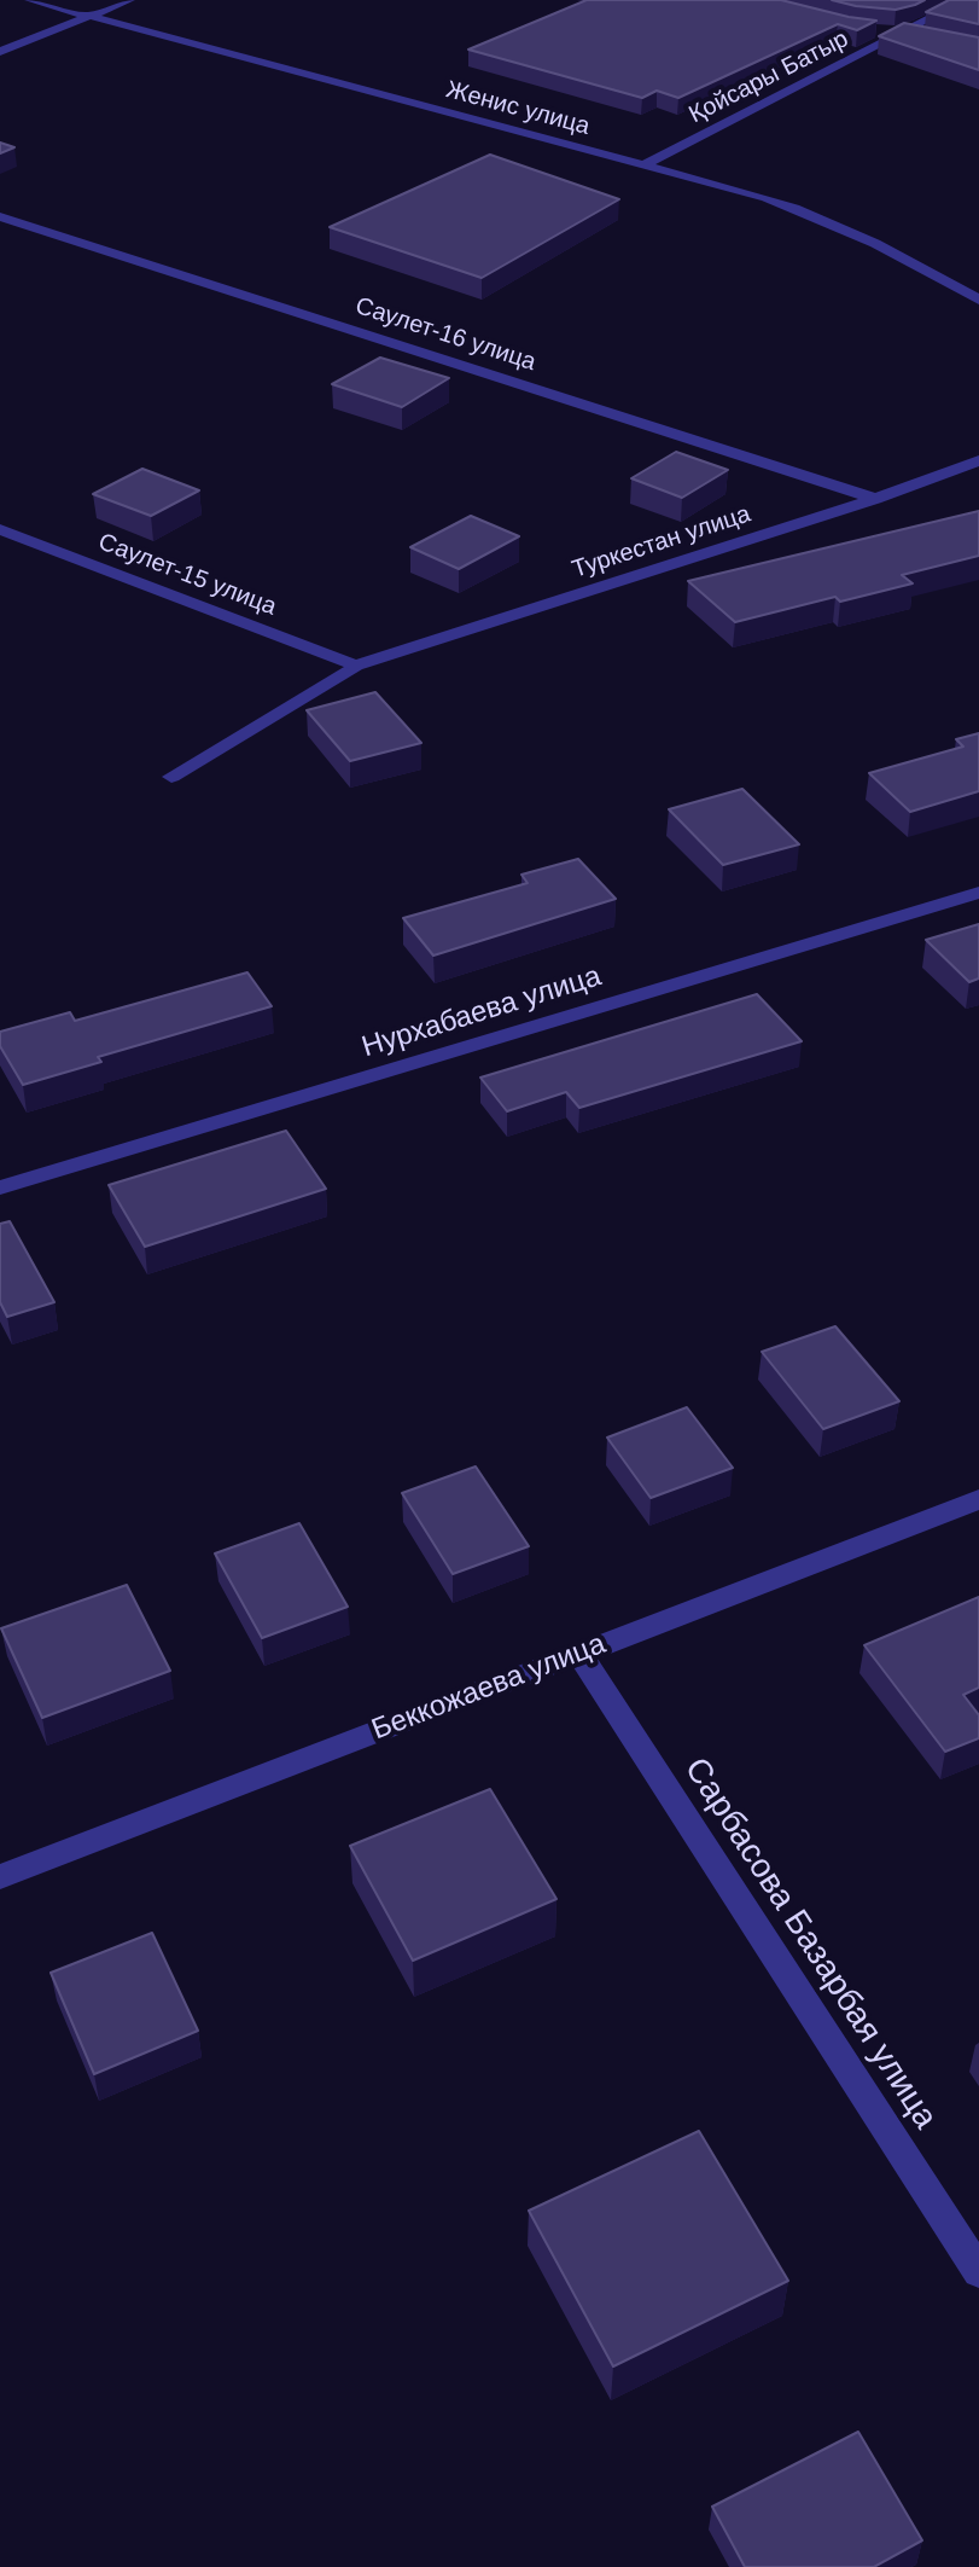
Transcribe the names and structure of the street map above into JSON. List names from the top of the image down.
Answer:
{
  "streets": {
    "street": [
      "Қойсары Батыр",
      "Женис улица",
      "Саулет-16 улица",
      "Туркестан улица",
      "Саулет-15 улица",
      "Нурхабаева улица",
      "Беккожаева улица",
      "Сарбасова Базарбая улица"
    ]
  },
  "crossings": [
    ["Қойсары Батыр", "Женис улица"],
    ["Саулет-16 улица", "Туркестан улица"],
    ["Туркестан улица", "Саулет-15 улица"],
    ["Беккожаева улица", "Сарбасова Базарбая улица"]
  ]
}
